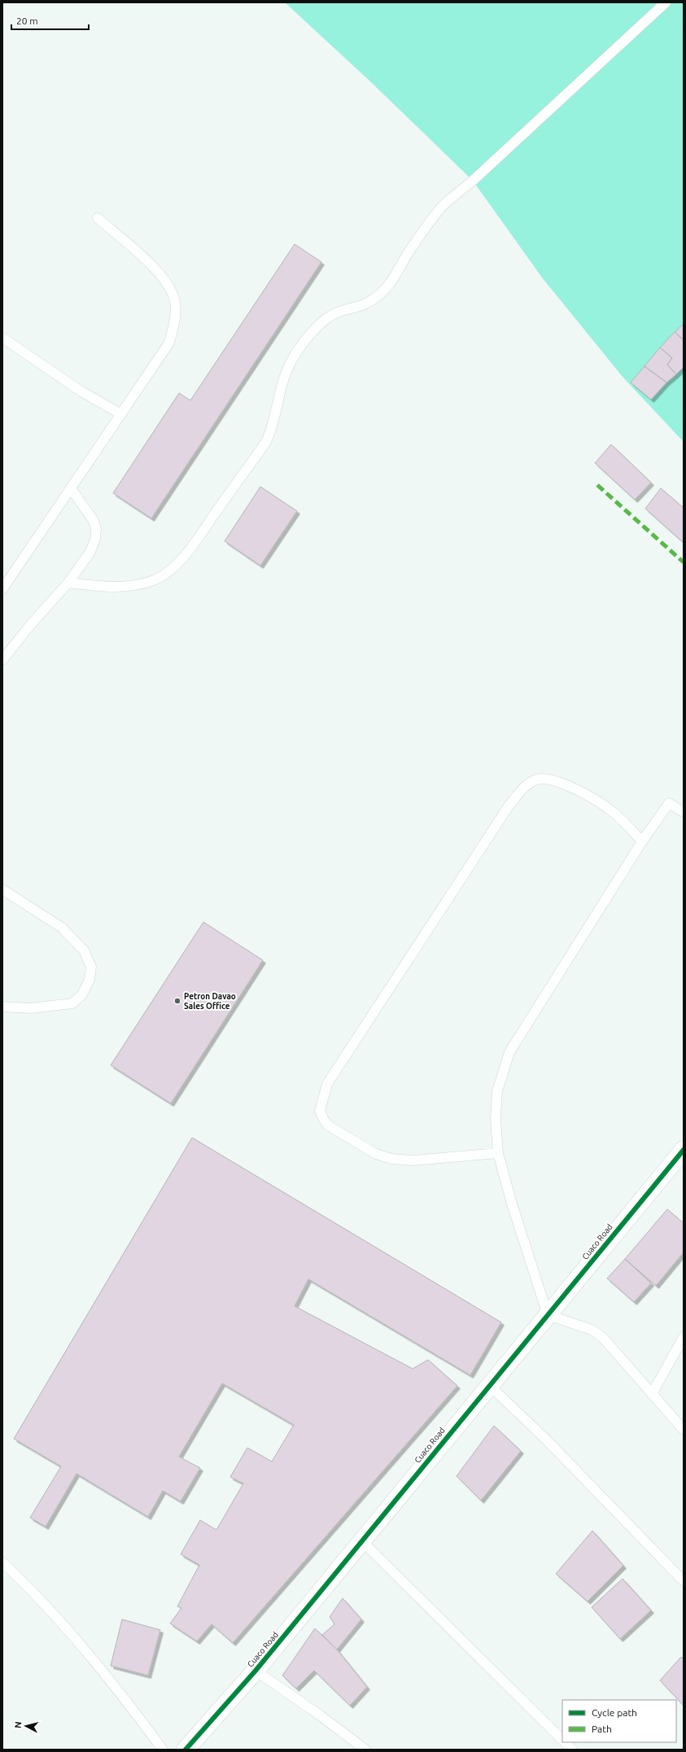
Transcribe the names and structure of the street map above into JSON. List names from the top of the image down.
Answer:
{
  "streets": {
    "street": ["Cuaco Road"]
  },
  "places": ["Petron Davao Sales Office"],
  "legend": ["Cycle path", "Path"],
  "scale_bar": "20 m",
  "north": "left"
}
